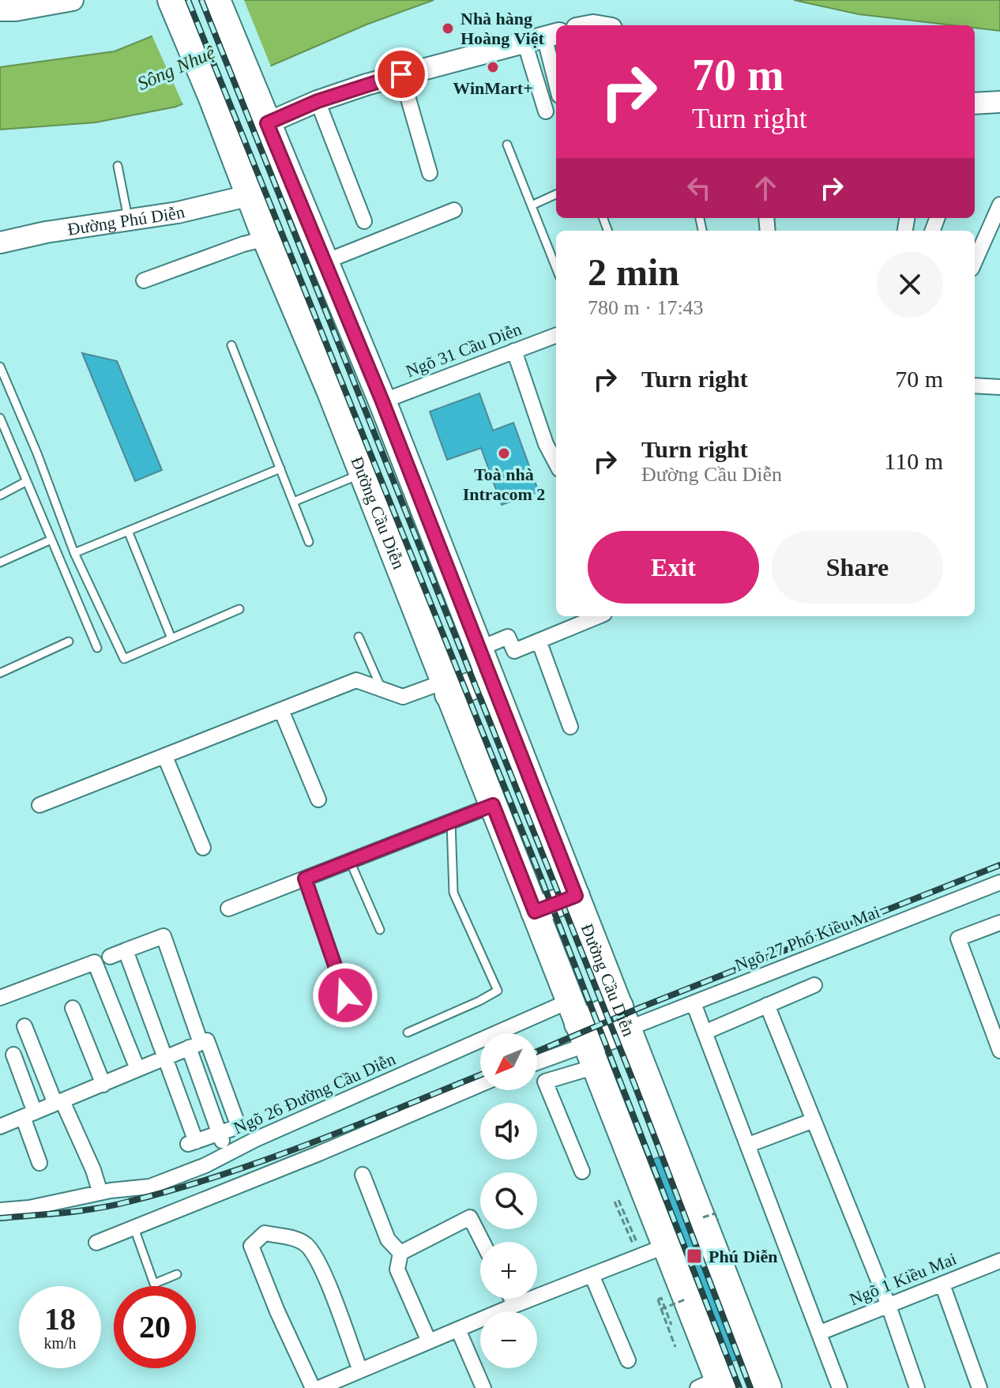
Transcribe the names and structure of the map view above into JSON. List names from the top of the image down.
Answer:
{
  "streets": {
    "highway": ["Đường Cầu Diễn"],
    "street": [
      "Đường Phú Diễn",
      "Ngõ 31 Cầu Diễn",
      "Ngõ 27 Phố Kiều Mai",
      "Ngõ 26 Đường Cầu Diễn",
      "Ngõ 1 Kiều Mai"
    ]
  },
  "crossings": [
    ["Đường Phú Diễn", "Đường Cầu Diễn"],
    ["Ngõ 31 Cầu Diễn", "Đường Cầu Diễn"],
    ["Đường Cầu Diễn", "Ngõ 27 Phố Kiều Mai"],
    ["Đường Cầu Diễn", "Ngõ 26 Đường Cầu Diễn"]
  ],
  "water": ["Sông Nhuệ"],
  "places": {
    "other": ["Nhà hàng Hoàng Việt", "WinMart+", "Toà nhà Intracom 2"],
    "transit": ["Phú Diễn"]
  },
  "north": "bottom left",
  "page": {
    "turn": ["70 m", "Turn right"],
    "heading": ["2 min", "780 m · 17:43"],
    "list": [
      {
        "name": "Turn right",
        "value": "70 m"
      },
      {
        "name": "Turn right",
        "note": "Đường Cầu Diễn",
        "value": "110 m"
      }
    ],
    "buttons": ["Exit", "Share"],
    "map_buttons": ["+", "−"],
    "speed": "18 km/h",
    "limit": "20"
  }
}
